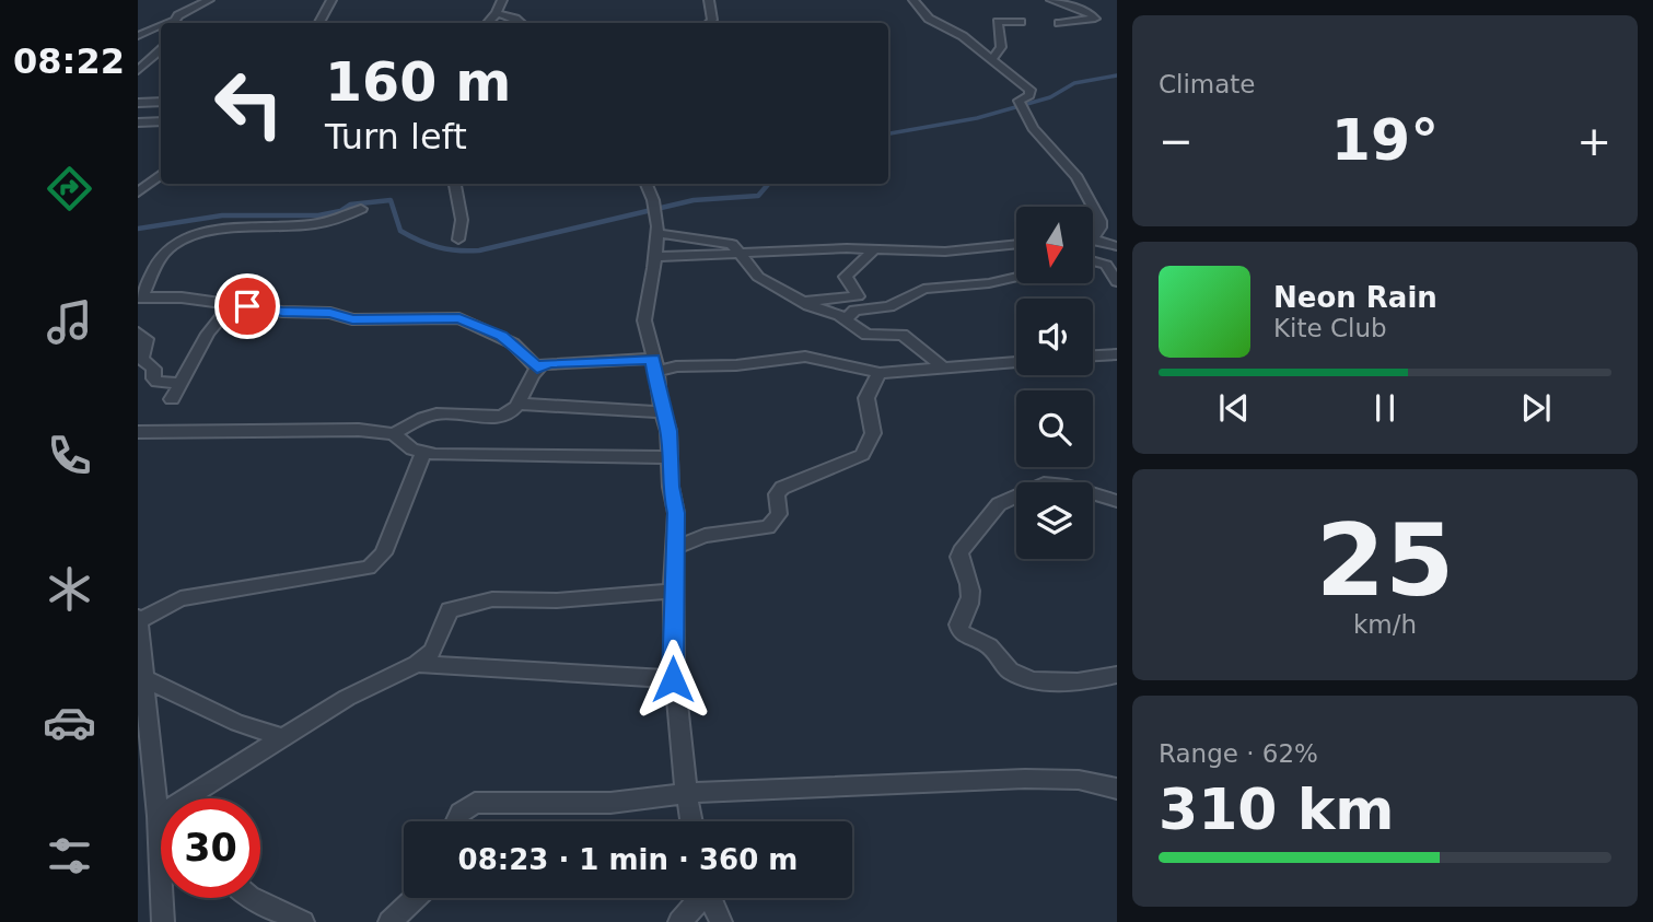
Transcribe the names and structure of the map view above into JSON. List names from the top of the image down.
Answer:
{
  "north": "bottom",
  "page": {
    "tabs": "08:22",
    "tile": [
      "Climate",
      ["25", "km/h"],
      ["Range · 62%", "310 km"]
    ],
    "turn": ["160 m", "Turn left"],
    "heat": ["−", "19°", "+"],
    "song": ["Neon Rain", "Kite Club"],
    "limit": "30",
    "trip": "08:23 · 1 min · 360 m"
  }
}
